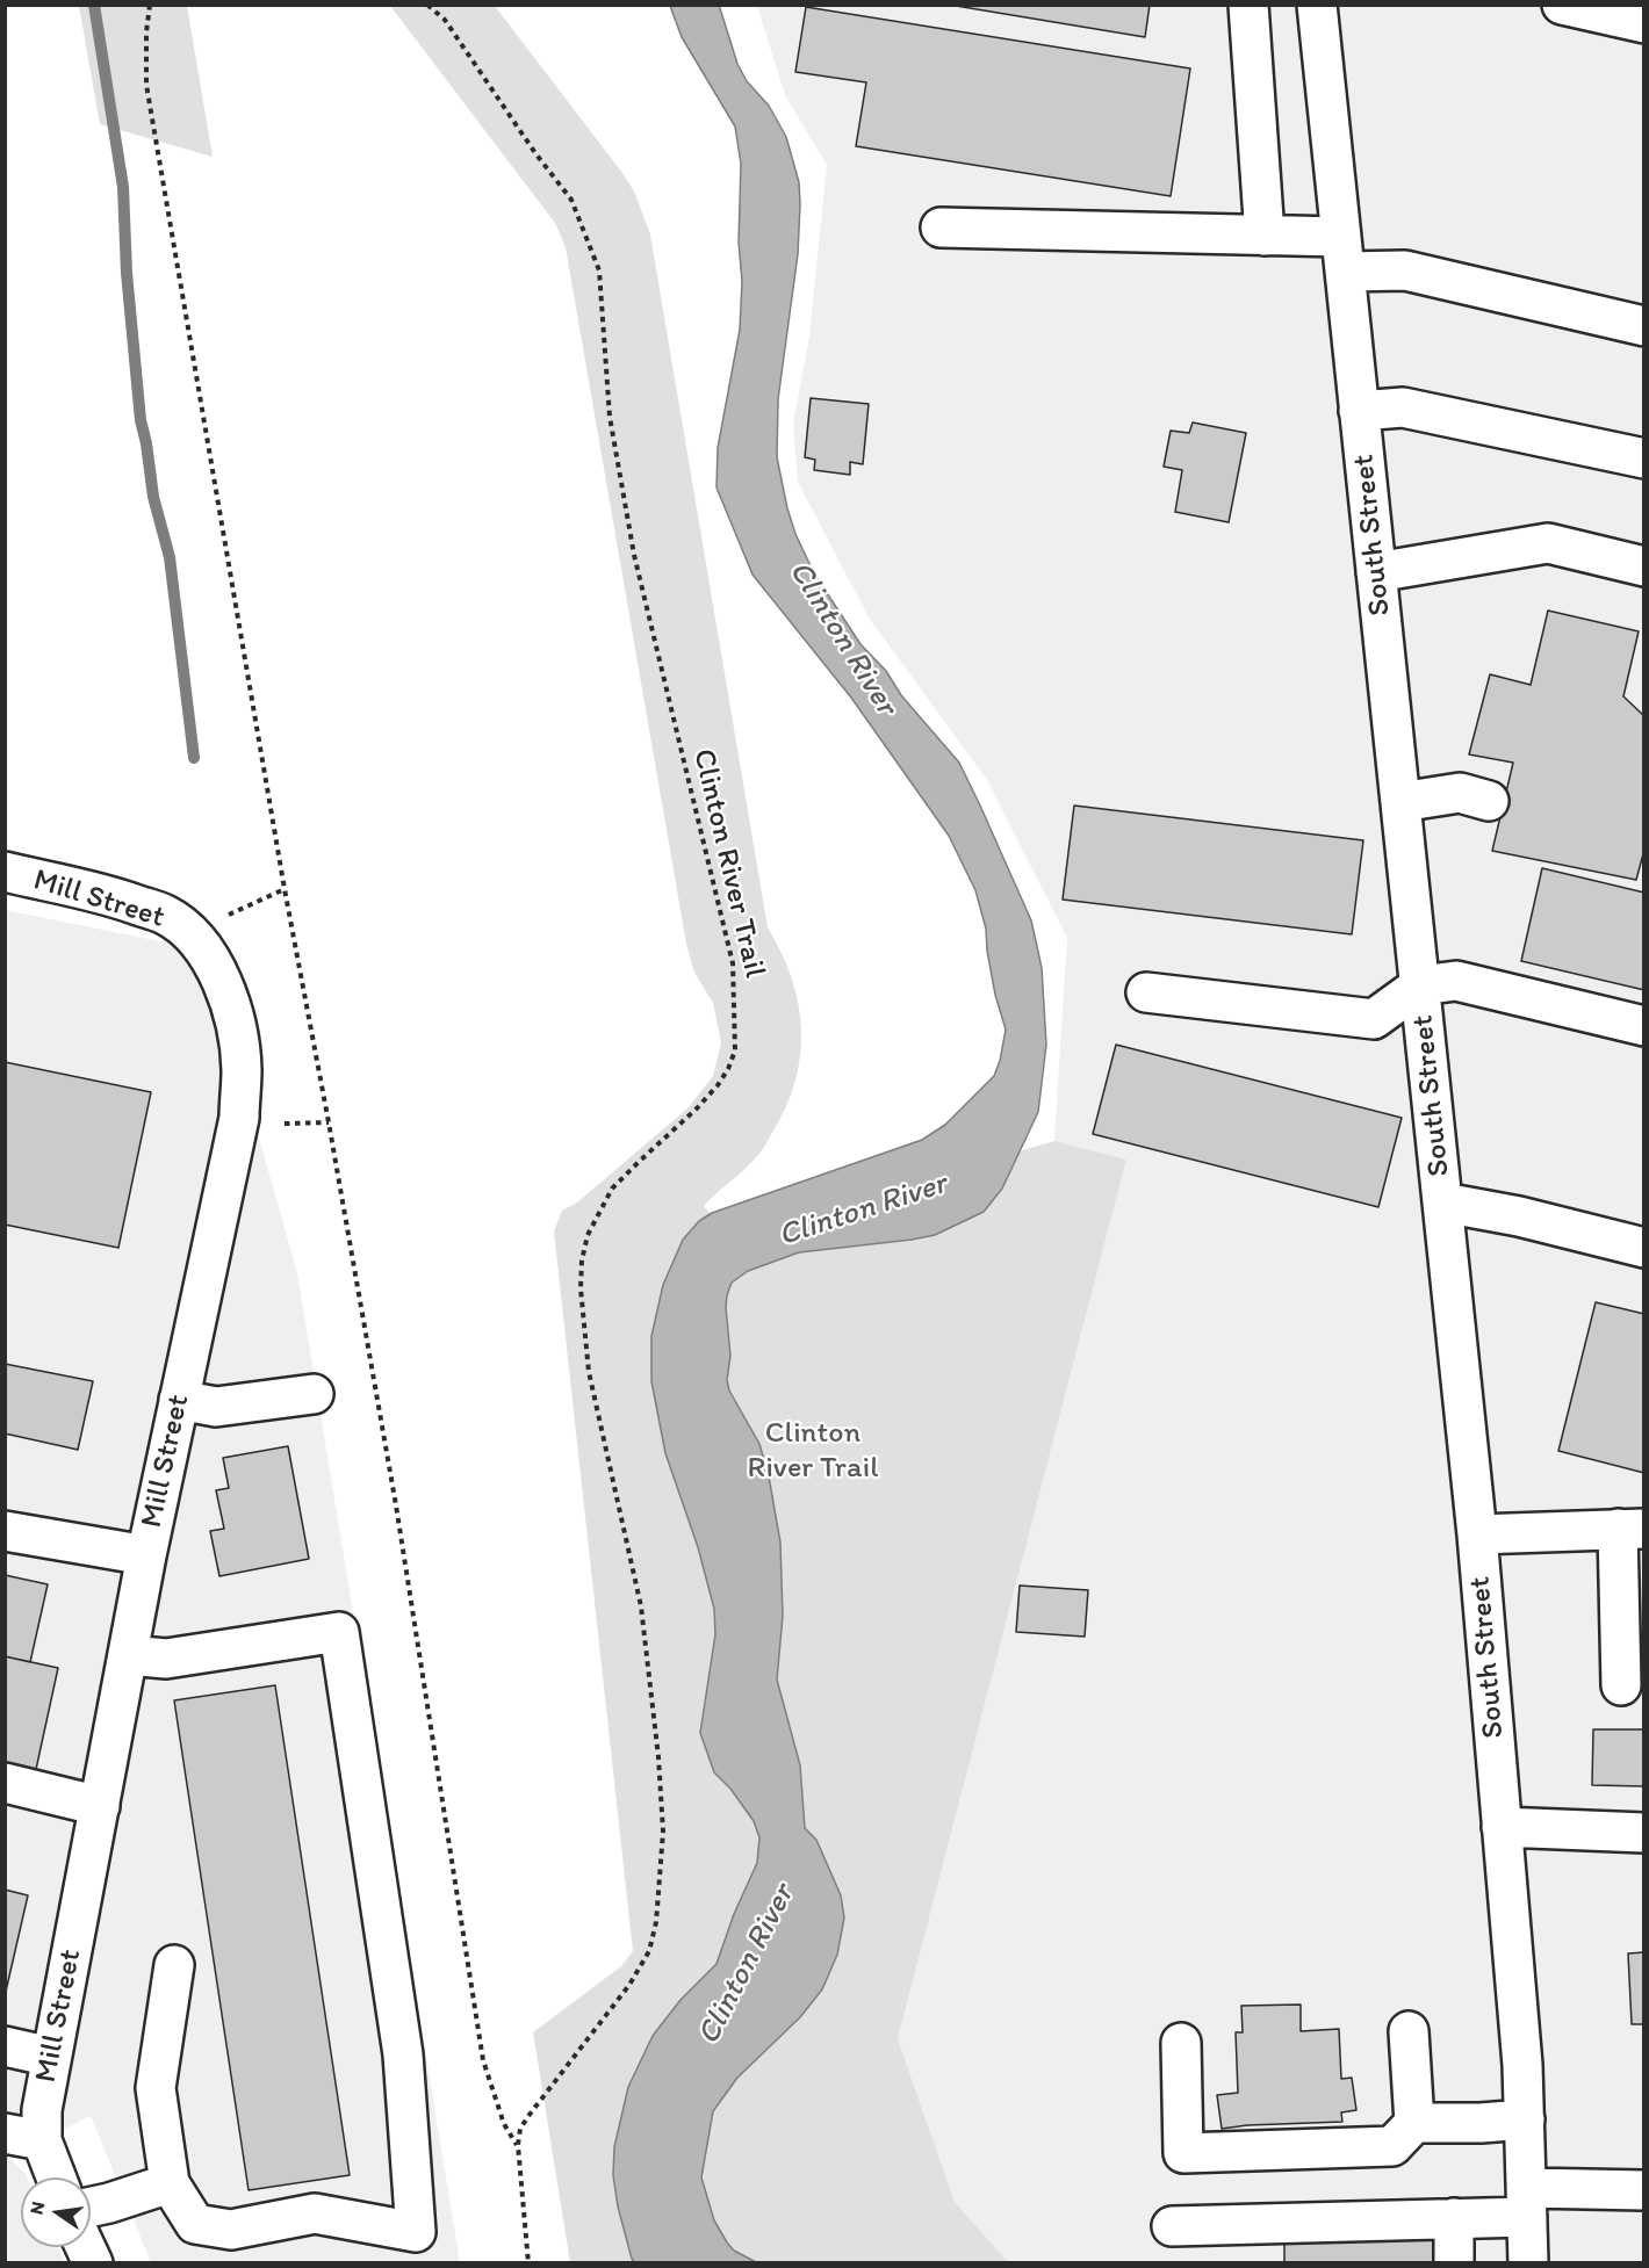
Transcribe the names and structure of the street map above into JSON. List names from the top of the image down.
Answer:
{
  "streets": {
    "street": ["South Street", "Mill Street"],
    "path": ["Clinton River Trail"]
  },
  "water": ["Clinton River"],
  "parks": ["Clinton River Trail"],
  "north": "left"
}
